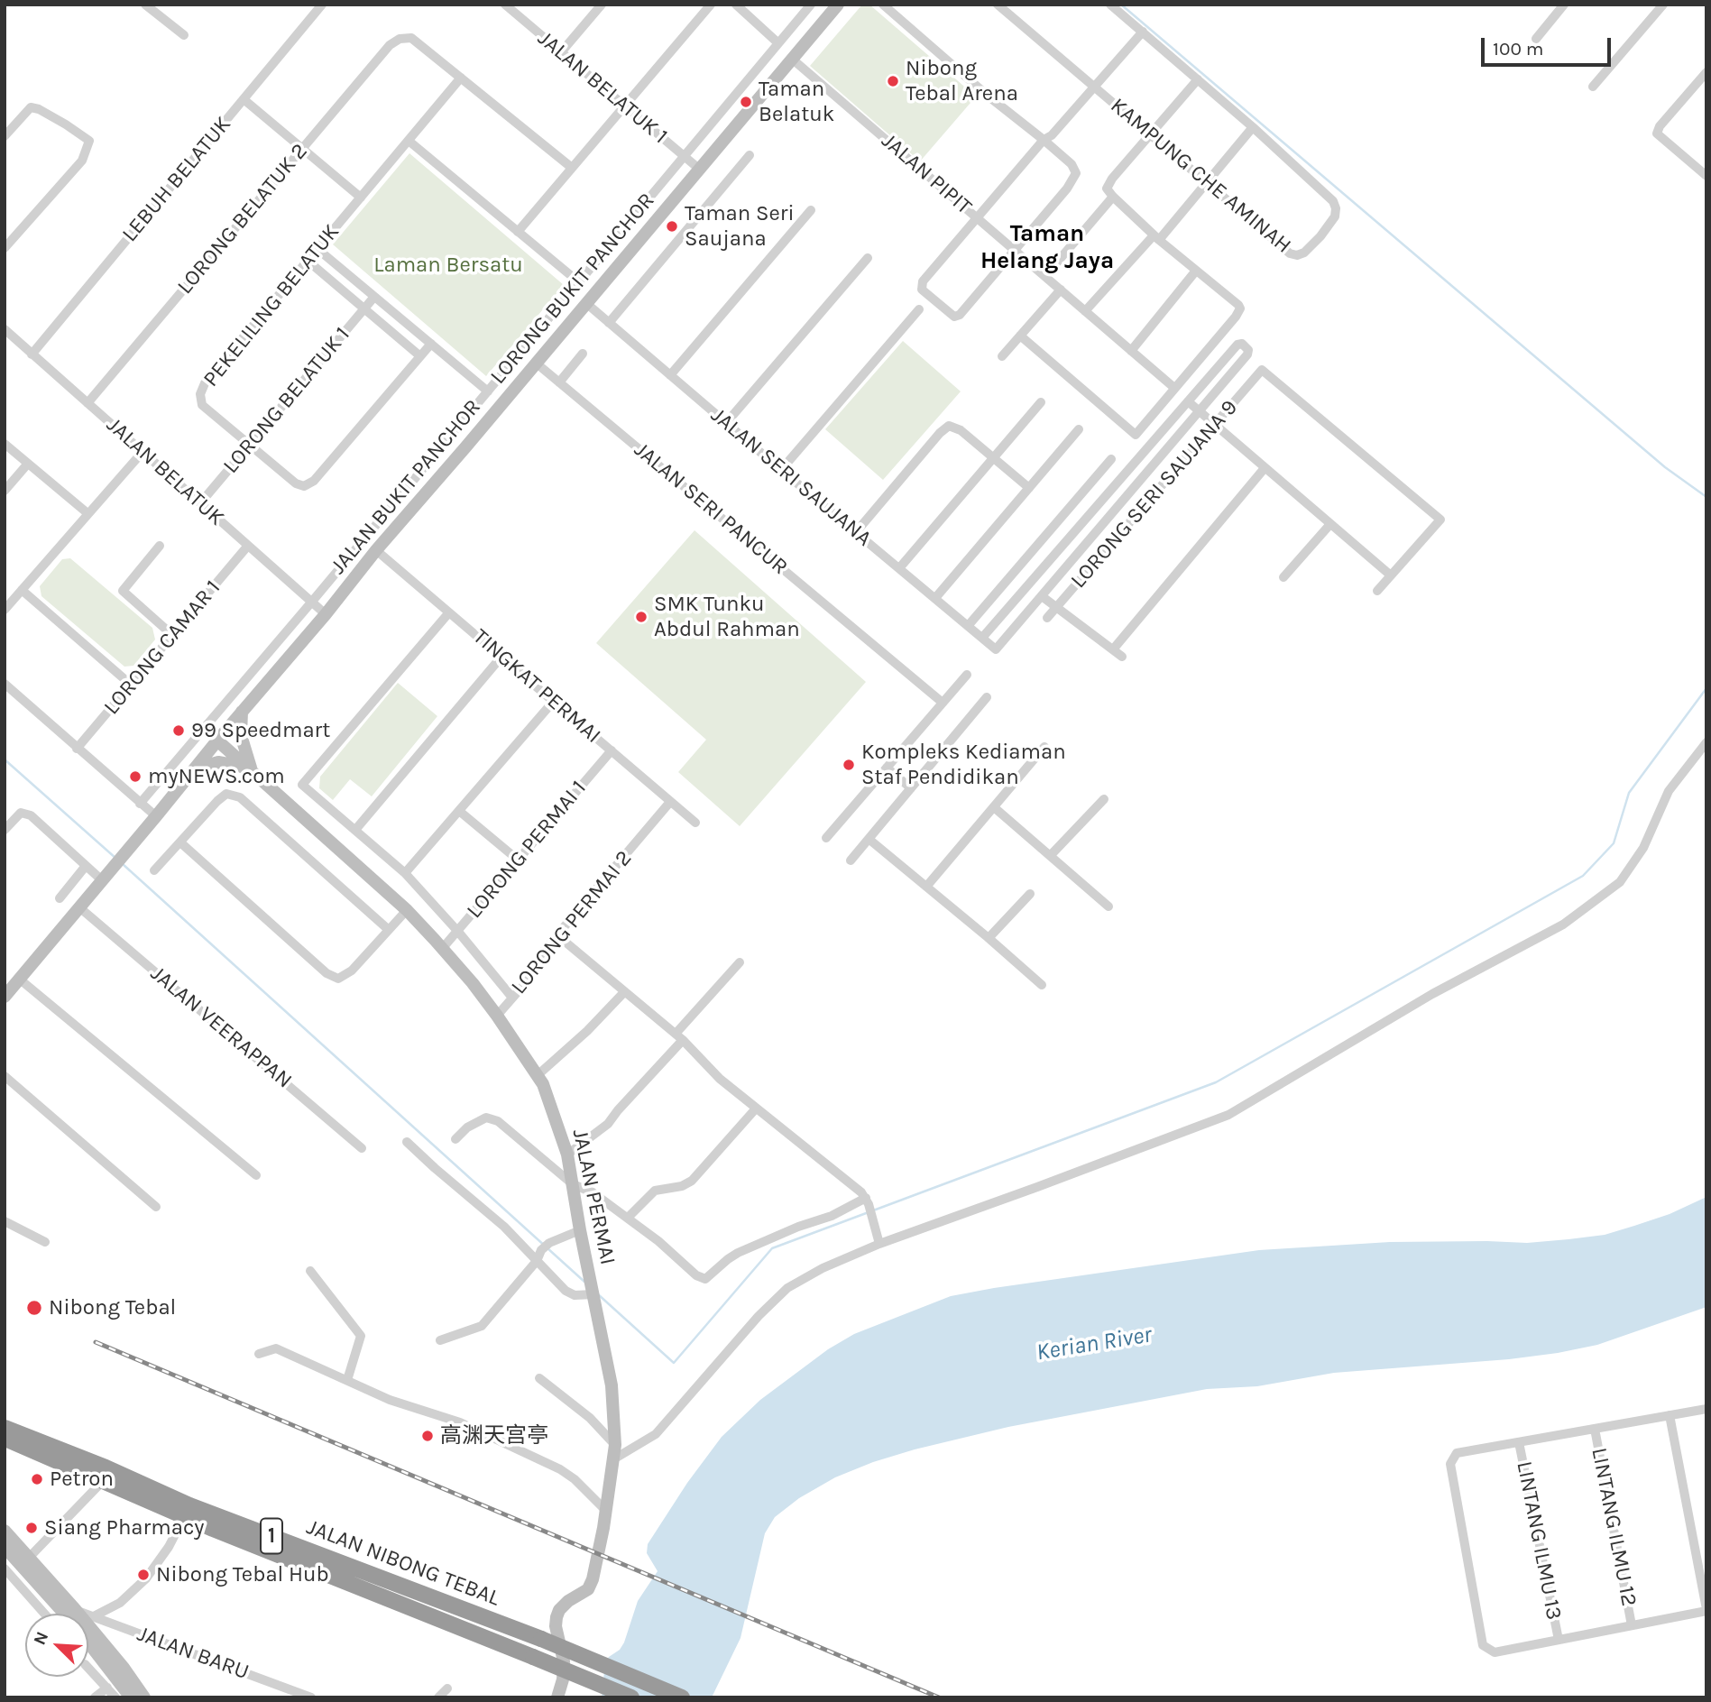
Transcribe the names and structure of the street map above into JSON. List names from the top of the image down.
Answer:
{
  "streets": {
    "highway": ["1", "JALAN NIBONG TEBAL"],
    "main road": ["JALAN BUKIT PANCHOR", "JALAN PERMAI"],
    "street": [
      "JALAN BELATUK 1",
      "JALAN PIPIT",
      "KAMPUNG CHE AMINAH",
      "LEBUH BELATUK",
      "LORONG BELATUK 2",
      "LORONG BUKIT PANCHOR",
      "PEKELILING BELATUK",
      "LORONG BELATUK 1",
      "JALAN BELATUK",
      "JALAN SERI SAUJANA",
      "LORONG SERI SAUJANA 9",
      "JALAN SERI PANCUR",
      "LORONG CAMAR 1",
      "TINGKAT PERMAI",
      "LORONG PERMAI 1",
      "LORONG PERMAI 2",
      "JALAN VEERAPPAN",
      "LINTANG ILMU 12",
      "LINTANG ILMU 13",
      "JALAN BARU"
    ]
  },
  "crossings": [
    ["JALAN BELATUK 1", "LORONG BUKIT PANCHOR"],
    ["JALAN BELATUK 1", "JALAN BUKIT PANCHOR"],
    ["JALAN PIPIT", "JALAN BUKIT PANCHOR"],
    ["LEBUH BELATUK", "JALAN BELATUK"],
    ["LORONG BELATUK 2", "PEKELILING BELATUK"],
    ["LORONG BELATUK 2", "JALAN BELATUK"],
    ["LORONG BUKIT PANCHOR", "JALAN BELATUK"],
    ["PEKELILING BELATUK", "LORONG BELATUK 1"],
    ["LORONG BELATUK 1", "JALAN BELATUK"],
    ["JALAN BELATUK", "JALAN BUKIT PANCHOR"],
    ["JALAN BELATUK", "LORONG CAMAR 1"],
    ["JALAN SERI SAUJANA", "JALAN BUKIT PANCHOR"],
    ["JALAN BUKIT PANCHOR", "JALAN SERI PANCUR"],
    ["JALAN BUKIT PANCHOR", "TINGKAT PERMAI"],
    ["JALAN BUKIT PANCHOR", "JALAN VEERAPPAN"],
    ["JALAN BUKIT PANCHOR", "JALAN PERMAI"],
    ["TINGKAT PERMAI", "LORONG PERMAI 1"],
    ["TINGKAT PERMAI", "LORONG PERMAI 2"],
    ["LORONG PERMAI 1", "JALAN PERMAI"],
    ["LORONG PERMAI 2", "JALAN PERMAI"]
  ],
  "districts": ["Taman Helang Jaya"],
  "water": ["Kerian River"],
  "parks": ["Laman Bersatu"],
  "places": [
    "Nibong Tebal Arena",
    "Taman Belatuk",
    "Taman Seri Saujana",
    "SMK Tunku Abdul Rahman",
    "99 Speedmart",
    "Kompleks Kediaman Staf Pendidikan",
    "myNEWS.com",
    "Nibong Tebal",
    "高渊天宫亭",
    "Petron",
    "Siang Pharmacy",
    "Nibong Tebal Hub"
  ],
  "scale_bar": "100 m",
  "north": "top left"
}
